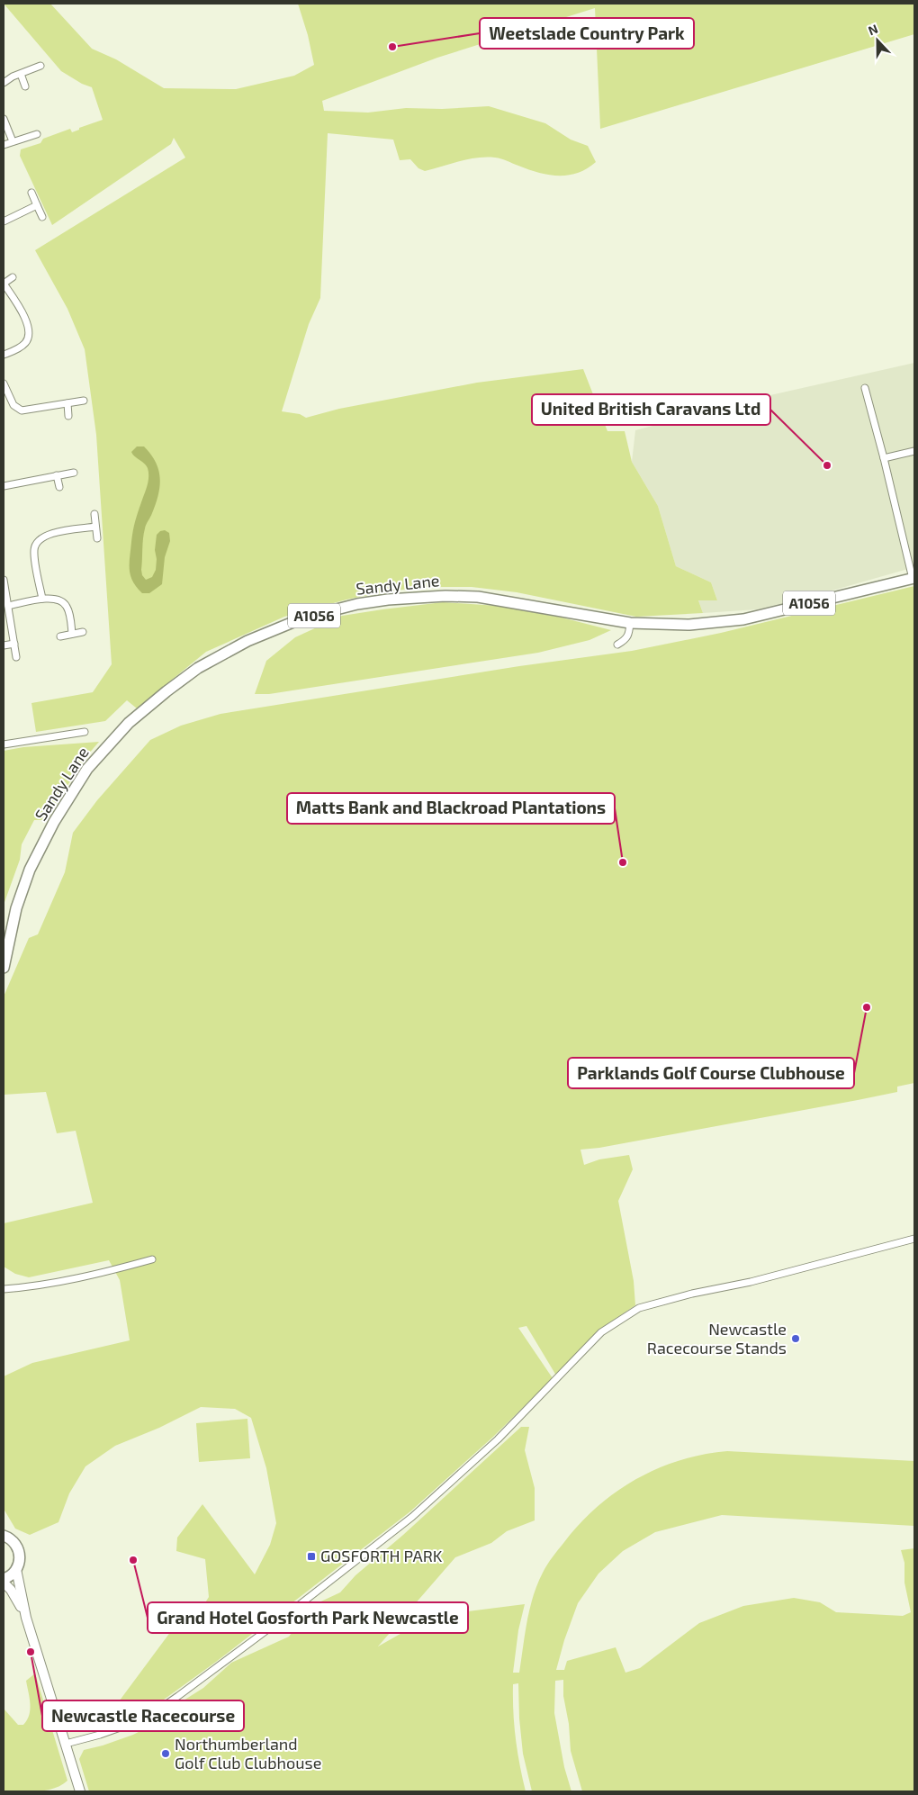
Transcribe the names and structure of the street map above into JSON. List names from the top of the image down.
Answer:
{
  "streets": {
    "main road": ["Sandy Lane", "A1056"]
  },
  "places": {
    "other": [
      "Weetslade Country Park",
      "United British Caravans Ltd",
      "Matts Bank and Blackroad Plantations",
      "Parklands Golf Course Clubhouse",
      "Newcastle Racecourse Stands",
      "Grand Hotel Gosforth Park Newcastle",
      "Newcastle Racecourse",
      "Northumberland Golf Club Clubhouse"
    ],
    "transit": ["GOSFORTH PARK"]
  },
  "north": "top"
}
